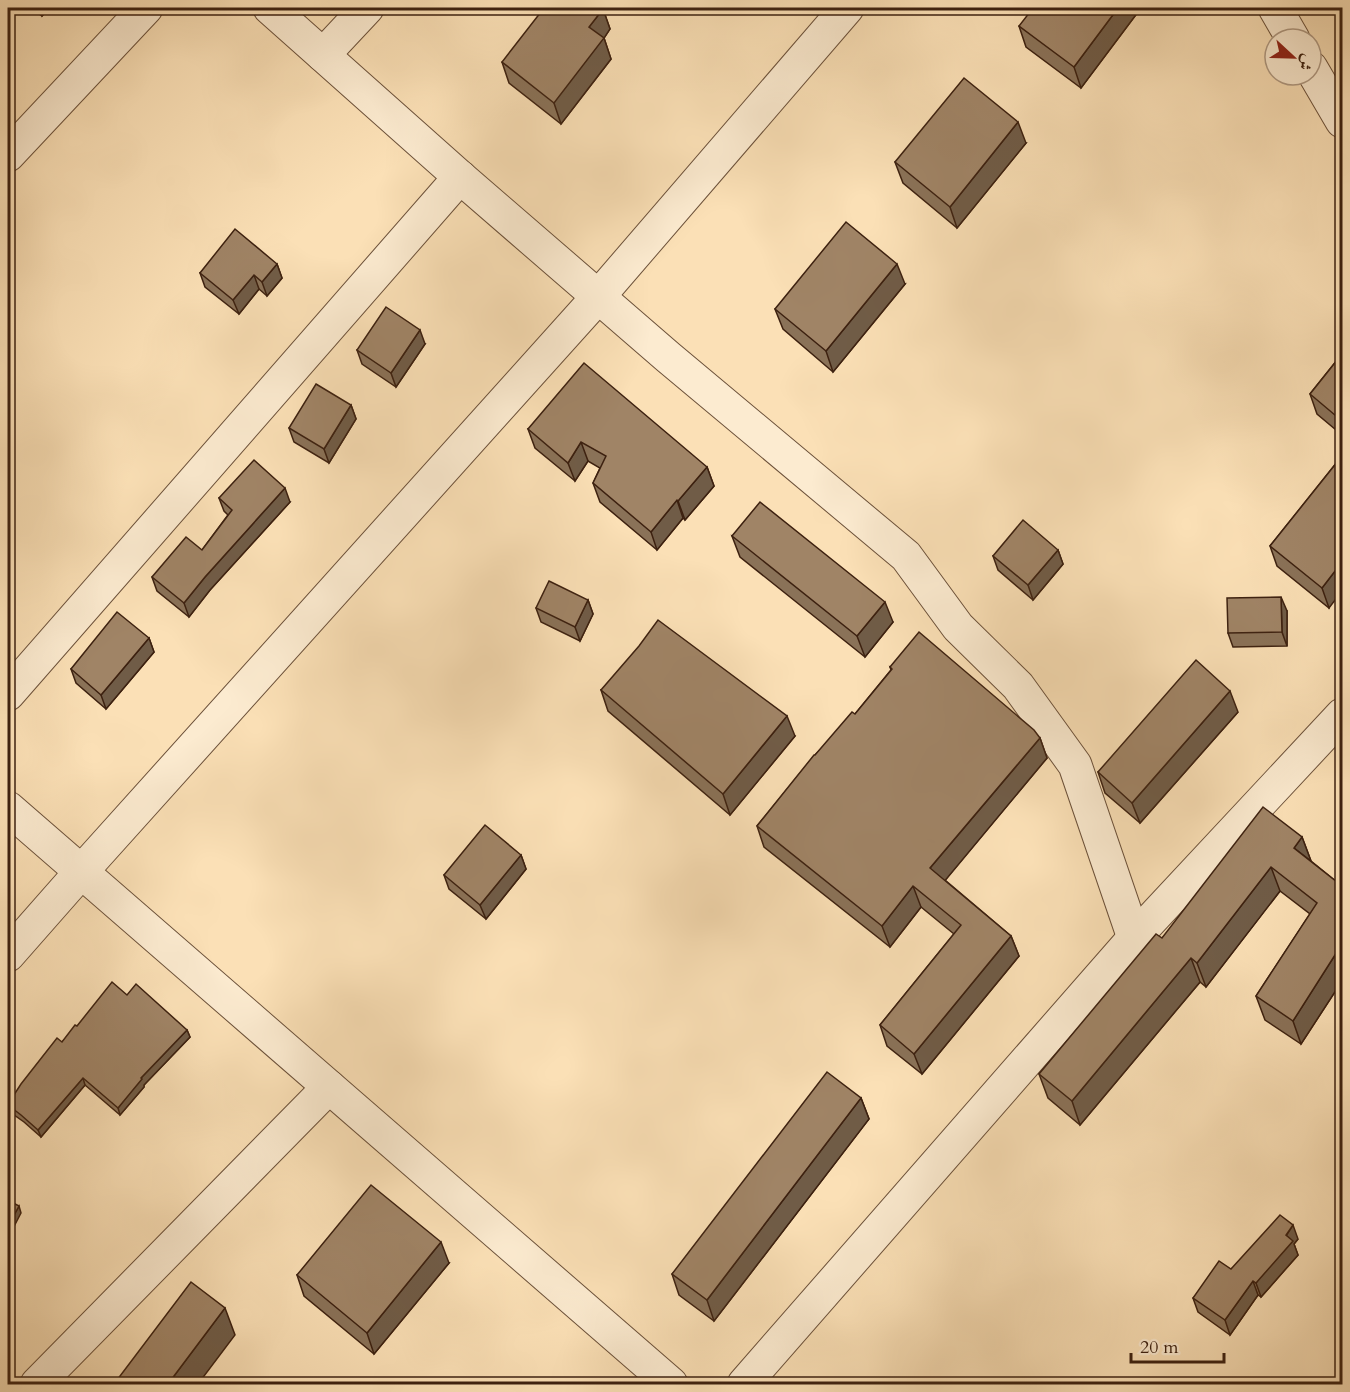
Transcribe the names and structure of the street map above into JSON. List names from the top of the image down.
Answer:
{
  "scale_bar": "20 m",
  "north": "right"
}
